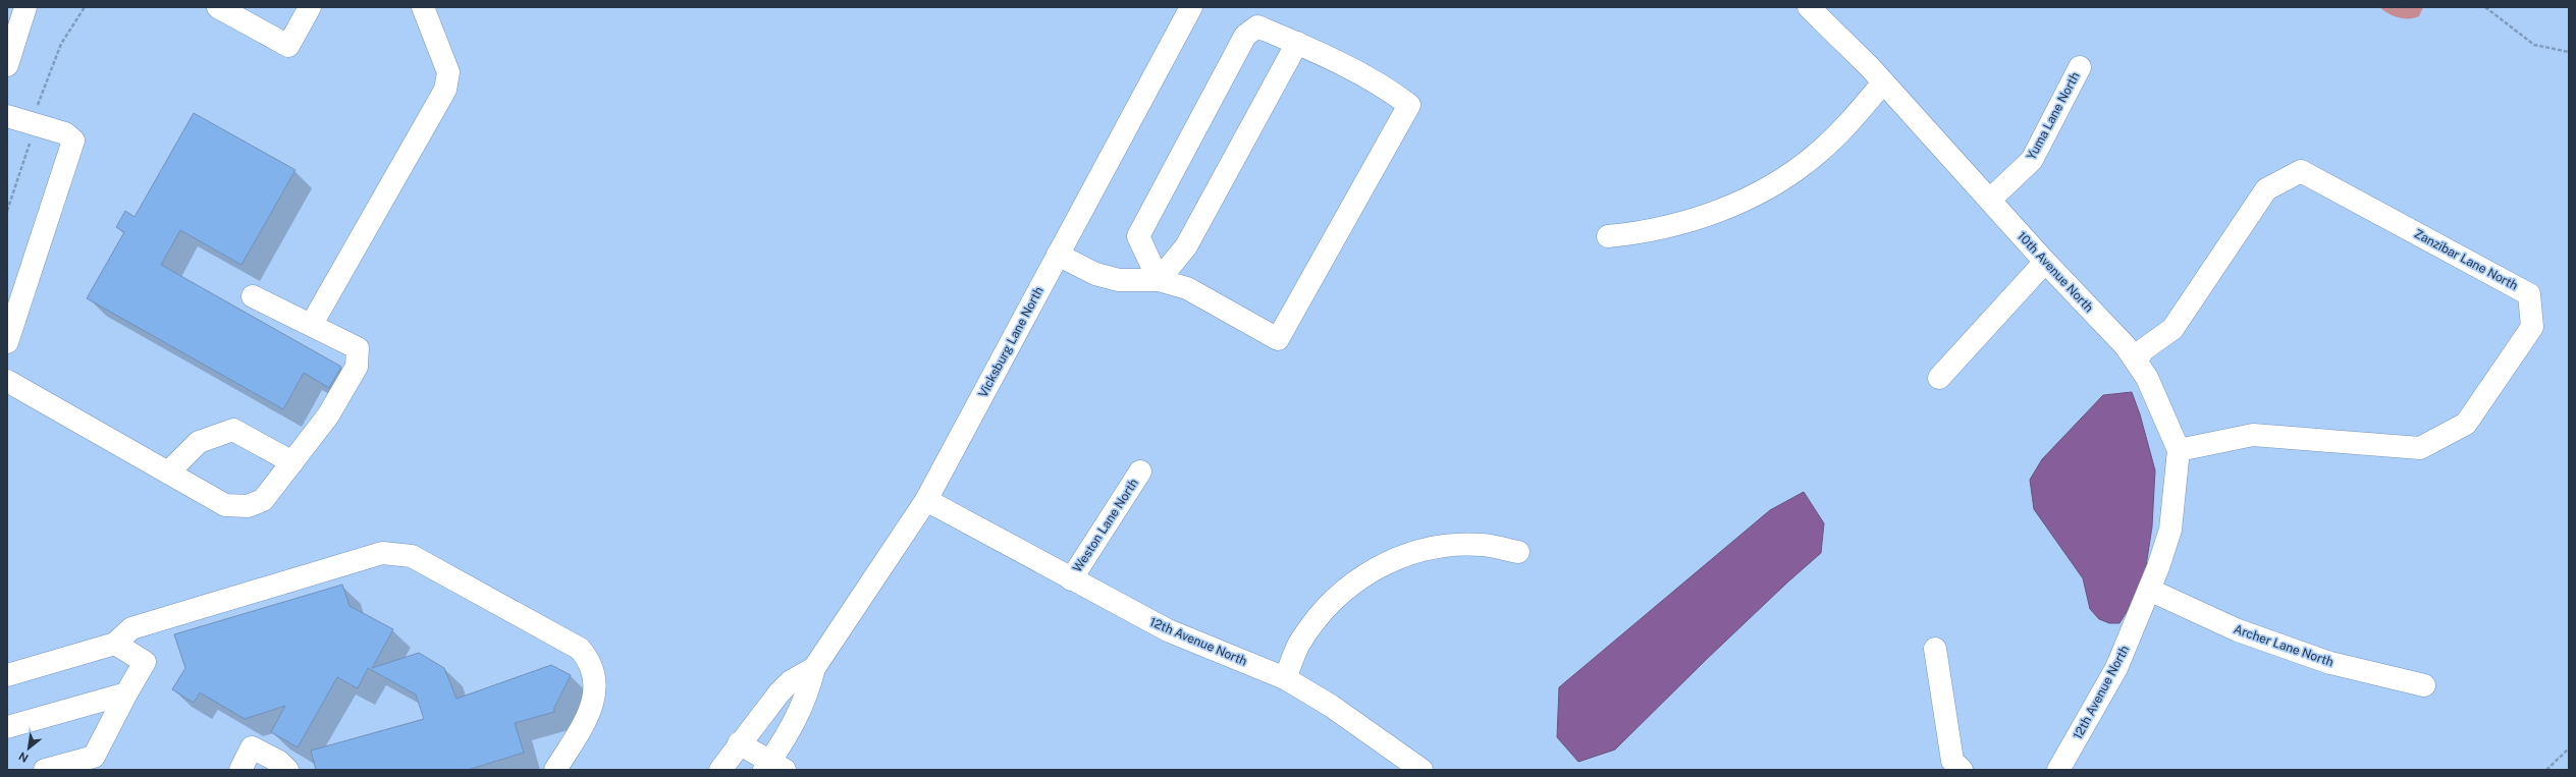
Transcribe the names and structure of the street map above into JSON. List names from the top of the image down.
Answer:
{
  "streets": {
    "street": [
      "Yuma Lane North",
      "Zanzibar Lane North",
      "10th Avenue North",
      "Vicksburg Lane North",
      "Weston Lane North",
      "12th Avenue North",
      "Archer Lane North"
    ]
  },
  "crossings": [
    ["Yuma Lane North", "10th Avenue North"],
    ["Zanzibar Lane North", "10th Avenue North"],
    ["10th Avenue North", "12th Avenue North"],
    ["10th Avenue North", "Archer Lane North"],
    ["Vicksburg Lane North", "12th Avenue North"],
    ["Weston Lane North", "12th Avenue North"],
    ["12th Avenue North", "Archer Lane North"]
  ],
  "north": "bottom left"
}
